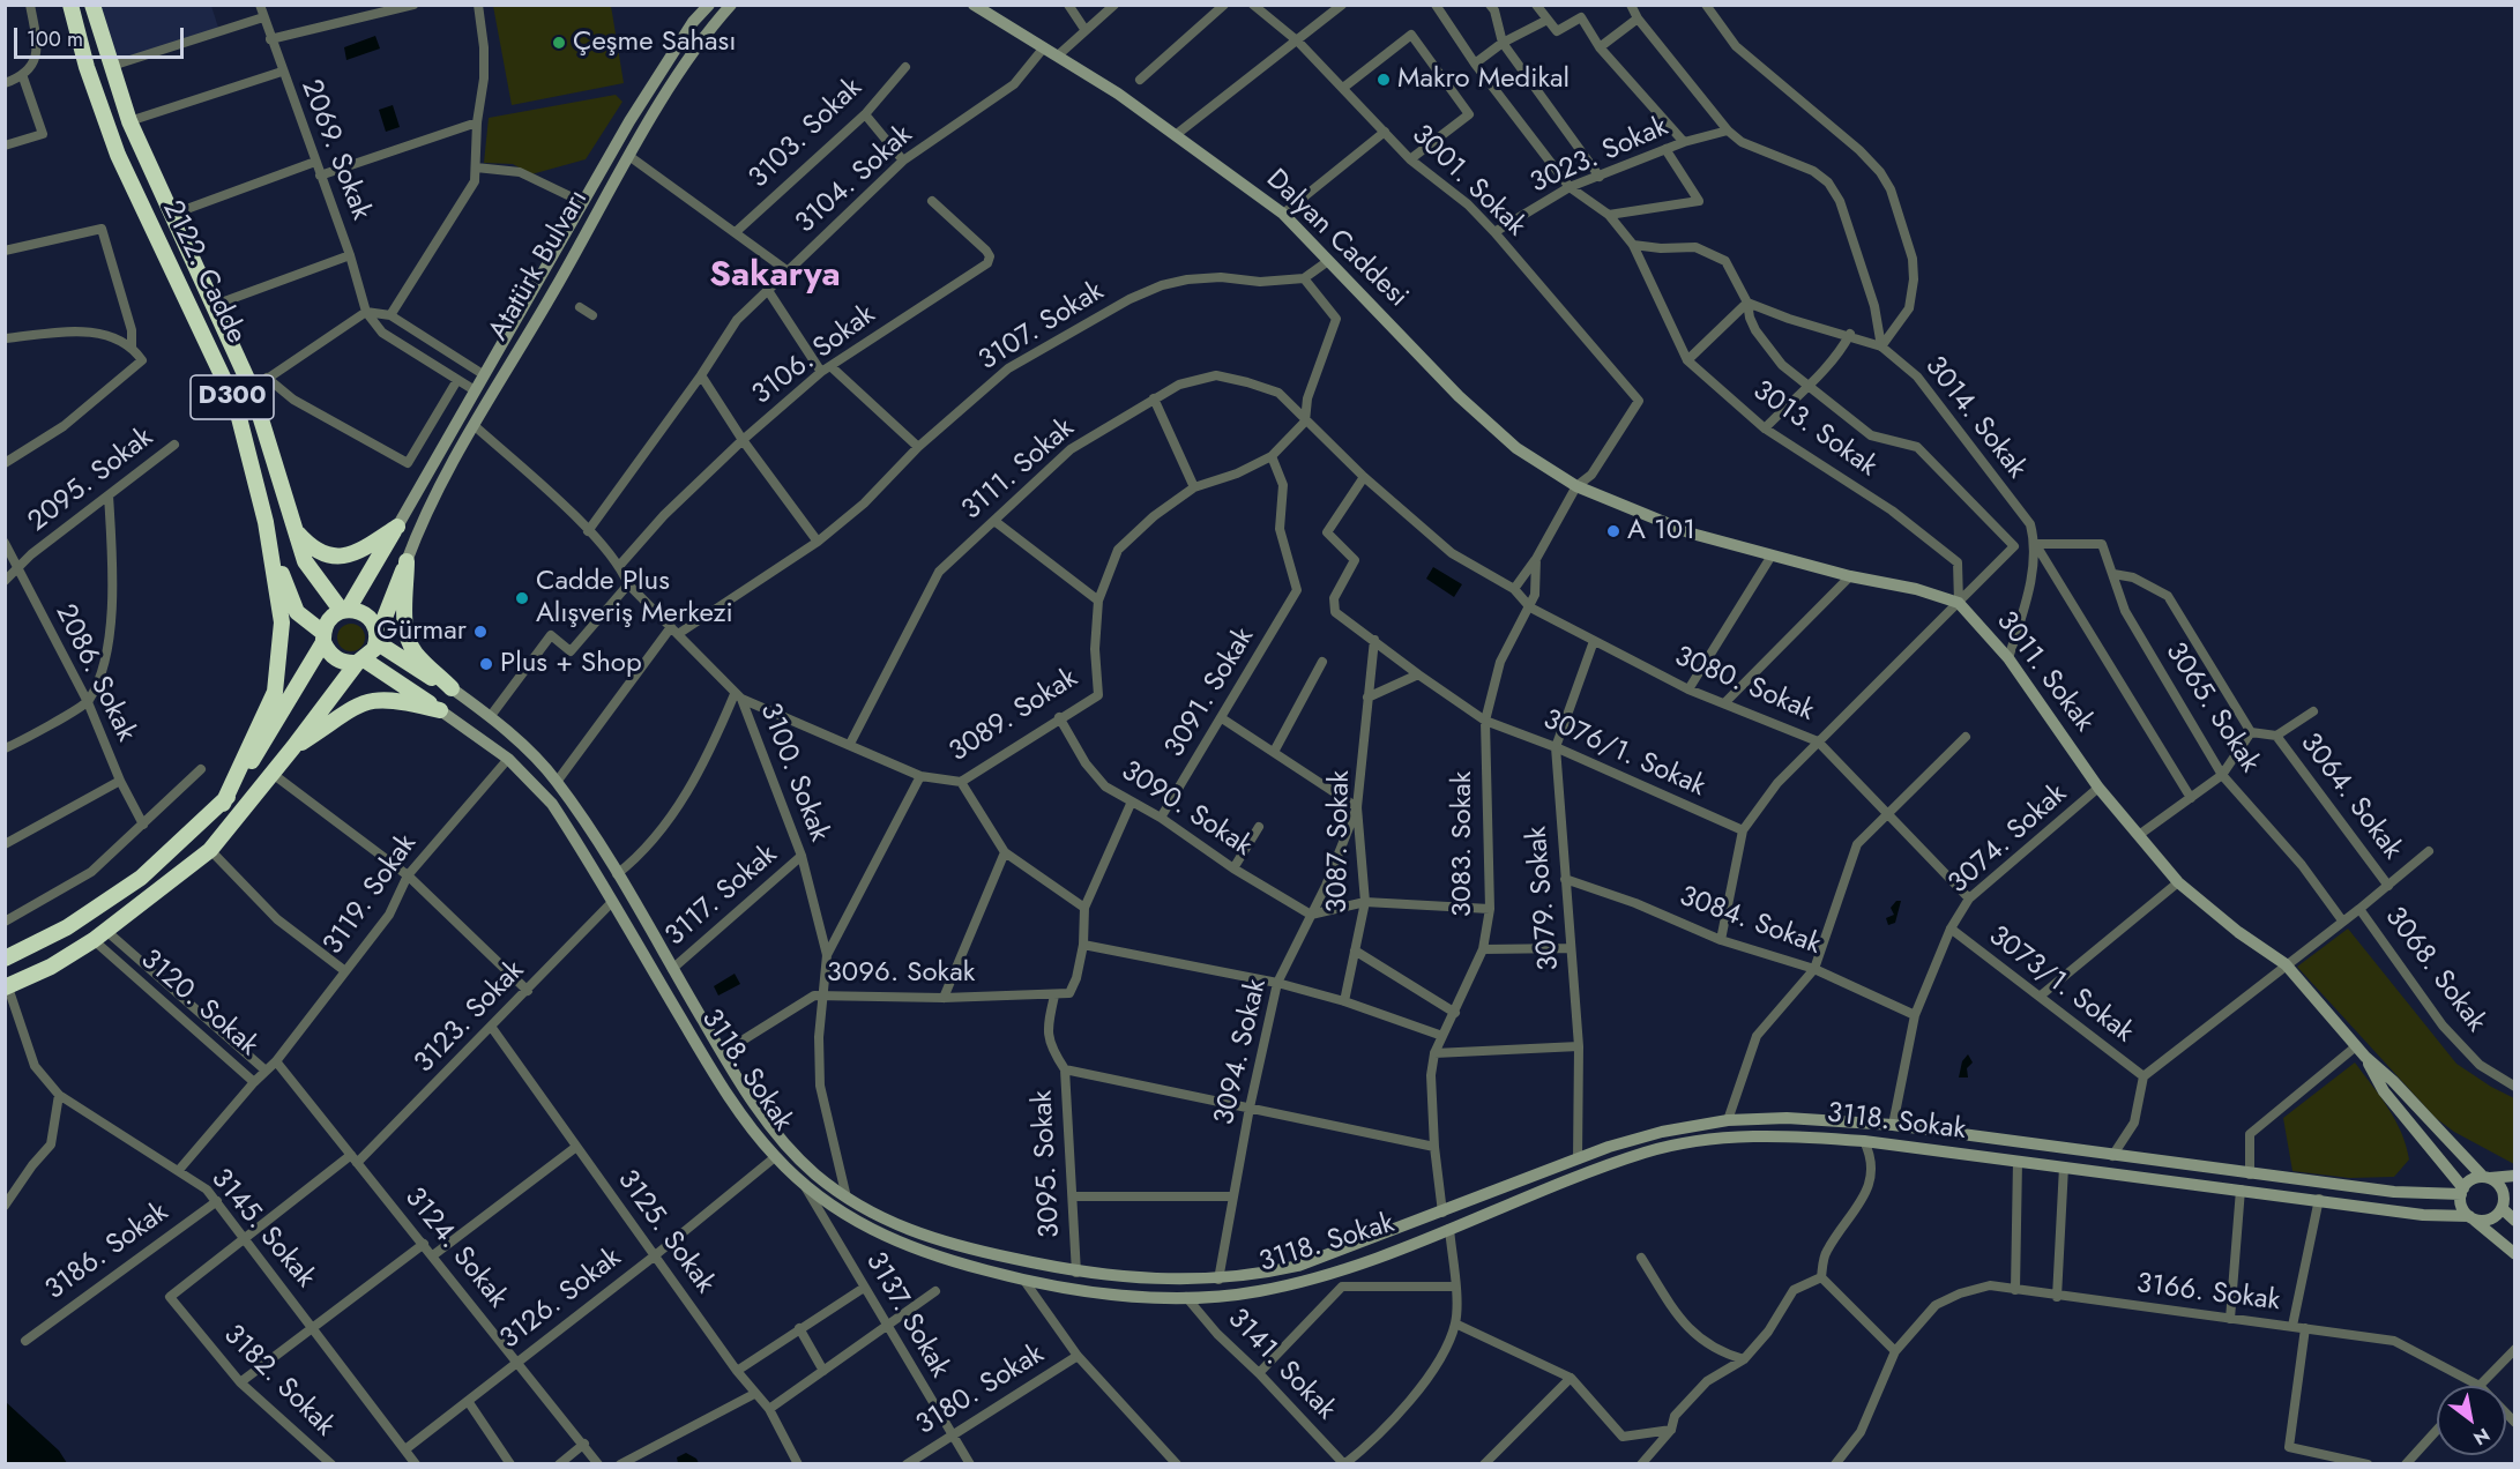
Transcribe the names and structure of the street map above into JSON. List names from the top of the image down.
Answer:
{
  "streets": {
    "highway": ["2122. Cadde", "D300"],
    "main road": [
      "Dalyan Caddesi",
      "Atatürk Bulvarı",
      "3011. Sokak",
      "3118. Sokak"
    ],
    "street": [
      "3103. Sokak",
      "2069. Sokak",
      "3023. Sokak",
      "3104. Sokak",
      "3001. Sokak",
      "3107. Sokak",
      "3106. Sokak",
      "3014. Sokak",
      "3013. Sokak",
      "3111. Sokak",
      "2095. Sokak",
      "2086. Sokak",
      "3080. Sokak",
      "3091. Sokak",
      "3065. Sokak",
      "3089. Sokak",
      "3076/1. Sokak",
      "3100. Sokak",
      "3064. Sokak",
      "3090. Sokak",
      "3074. Sokak",
      "3087. Sokak",
      "3083. Sokak",
      "3119. Sokak",
      "3117. Sokak",
      "3079. Sokak",
      "3084. Sokak",
      "3068. Sokak",
      "3096. Sokak",
      "3073/1. Sokak",
      "3120. Sokak",
      "3123. Sokak",
      "3094. Sokak",
      "3095. Sokak",
      "3145. Sokak",
      "3125. Sokak",
      "3124. Sokak",
      "3186. Sokak",
      "3166. Sokak",
      "3126. Sokak",
      "3137. Sokak",
      "3141. Sokak",
      "3182. Sokak",
      "3180. Sokak"
    ]
  },
  "crossings": [
    ["3023. Sokak", "3001. Sokak"],
    ["3023. Sokak", "3013. Sokak"],
    ["3104. Sokak", "Dalyan Caddesi"],
    ["3104. Sokak", "3100. Sokak"],
    ["3001. Sokak", "3083. Sokak"],
    ["Dalyan Caddesi", "3011. Sokak"],
    ["Dalyan Caddesi", "3083. Sokak"],
    ["Atatürk Bulvarı", "3100. Sokak"],
    ["2122. Cadde", "D300"],
    ["3107. Sokak", "3100. Sokak"],
    ["3106. Sokak", "3100. Sokak"],
    ["3014. Sokak", "3065. Sokak"],
    ["3013. Sokak", "3011. Sokak"],
    ["3111. Sokak", "3089. Sokak"],
    ["2095. Sokak", "2086. Sokak"],
    ["3011. Sokak", "3074. Sokak"],
    ["3011. Sokak", "3083. Sokak"],
    ["3011. Sokak", "3068. Sokak"],
    ["3011. Sokak", "3118. Sokak"],
    ["3080. Sokak", "3074. Sokak"],
    ["3080. Sokak", "3083. Sokak"],
    ["3080. Sokak", "3079. Sokak"],
    ["3091. Sokak", "3089. Sokak"],
    ["3091. Sokak", "3090. Sokak"],
    ["3065. Sokak", "3068. Sokak"],
    ["3089. Sokak", "3100. Sokak"],
    ["3089. Sokak", "3090. Sokak"],
    ["3076/1. Sokak", "3087. Sokak"],
    ["3076/1. Sokak", "3083. Sokak"],
    ["3076/1. Sokak", "3079. Sokak"],
    ["3100. Sokak", "3117. Sokak"],
    ["3100. Sokak", "3096. Sokak"],
    ["3100. Sokak", "3118. Sokak"],
    ["3090. Sokak", "3094. Sokak"],
    ["3074. Sokak", "3084. Sokak"],
    ["3074. Sokak", "3073/1. Sokak"],
    ["3074. Sokak", "3118. Sokak"],
    ["3087. Sokak", "3094. Sokak"],
    ["3083. Sokak", "3118. Sokak"],
    ["3119. Sokak", "3120. Sokak"],
    ["3119. Sokak", "3118. Sokak"],
    ["3119. Sokak", "3124. Sokak"],
    ["3117. Sokak", "3118. Sokak"],
    ["3079. Sokak", "3084. Sokak"],
    ["3079. Sokak", "3118. Sokak"],
    ["3068. Sokak", "3073/1. Sokak"],
    ["3096. Sokak", "3118. Sokak"],
    ["3096. Sokak", "3095. Sokak"],
    ["3120. Sokak", "3124. Sokak"],
    ["3123. Sokak", "3118. Sokak"],
    ["3123. Sokak", "3145. Sokak"],
    ["3123. Sokak", "3125. Sokak"],
    ["3123. Sokak", "3124. Sokak"],
    ["3123. Sokak", "3182. Sokak"],
    ["3094. Sokak", "3118. Sokak"],
    ["3118. Sokak", "3095. Sokak"],
    ["3118. Sokak", "3126. Sokak"],
    ["3118. Sokak", "3137. Sokak"],
    ["3118. Sokak", "3141. Sokak"],
    ["3145. Sokak", "3186. Sokak"],
    ["3145. Sokak", "3126. Sokak"],
    ["3125. Sokak", "3126. Sokak"],
    ["3124. Sokak", "3126. Sokak"],
    ["3137. Sokak", "3180. Sokak"]
  ],
  "districts": ["Sakarya"],
  "places": [
    "Çeşme Sahası",
    "Makro Medikal",
    "A 101",
    "Cadde Plus Alışveriş Merkezi",
    "Gürmar",
    "Plus + Shop"
  ],
  "scale_bar": "100 m",
  "north": "bottom right"
}
